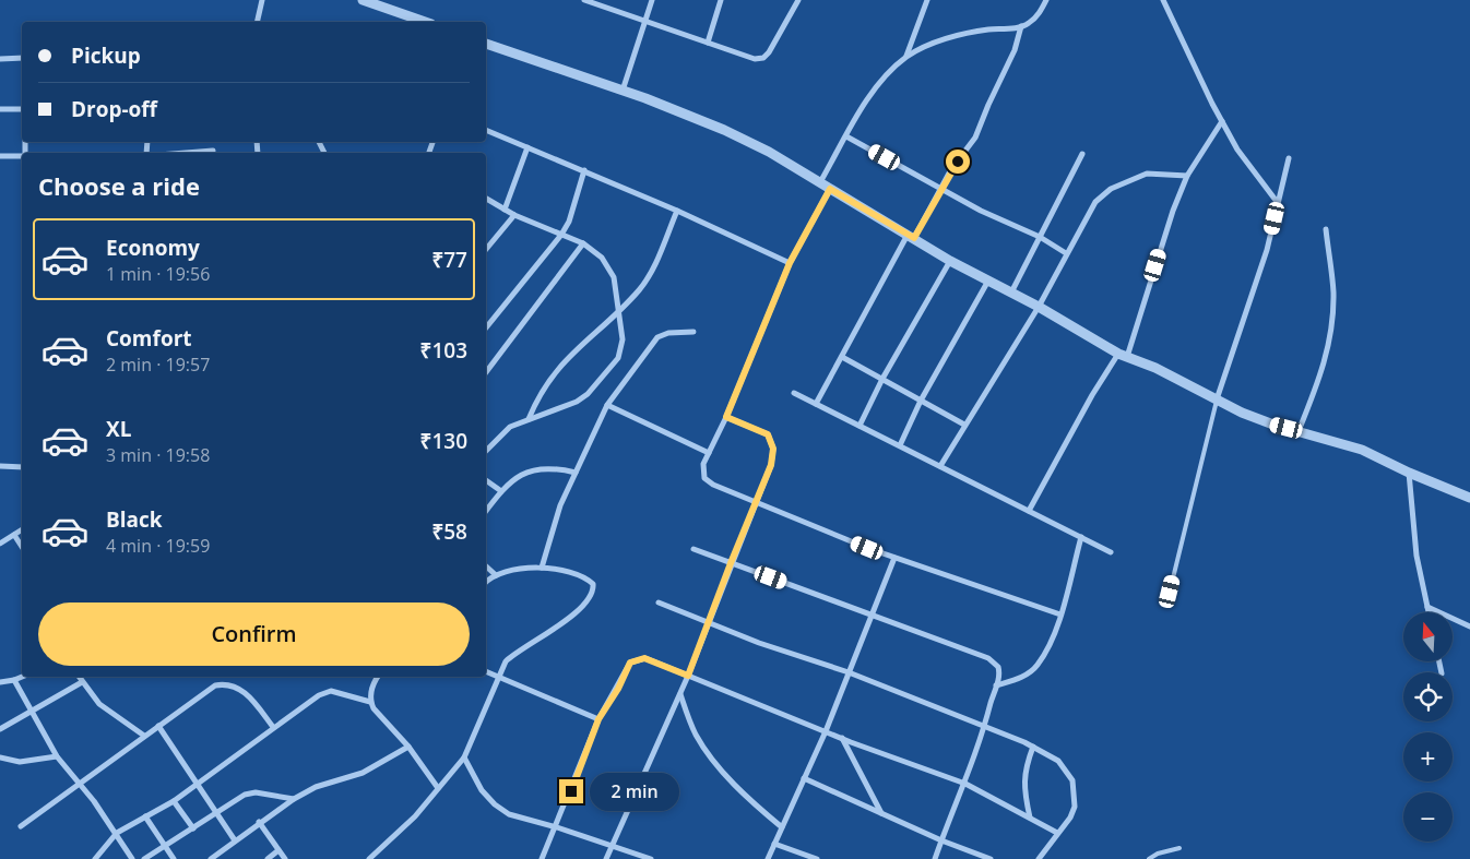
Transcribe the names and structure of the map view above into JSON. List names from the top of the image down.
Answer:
{
  "north": "top",
  "page": {
    "banner": ["Pickup", "Drop-off"],
    "heading": "Choose a ride",
    "list": [
      {
        "name": "Economy",
        "note": "1 min · 19:56",
        "value": "₹77"
      },
      {
        "name": "Comfort",
        "note": "2 min · 19:57",
        "value": "₹103"
      },
      {
        "name": "XL",
        "note": "3 min · 19:58",
        "value": "₹130"
      },
      {
        "name": "Black",
        "note": "4 min · 19:59",
        "value": "₹58"
      }
    ],
    "buttons": "Confirm",
    "map_buttons": ["+", "−"],
    "bubble": "2 min"
  }
}
